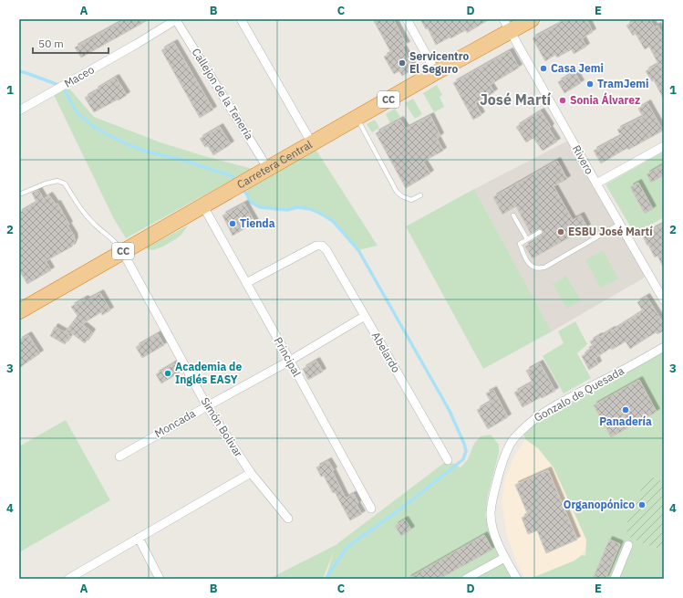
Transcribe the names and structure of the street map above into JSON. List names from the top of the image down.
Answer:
{
  "streets": {
    "highway": ["CC", "Carretera Central"],
    "street": [
      "Maceo",
      "Callejon de la Tenería",
      "Rivero",
      "Abelardo",
      "Principal",
      "Gonzalo de Quesada",
      "Moncada",
      "Simón Bolivar"
    ]
  },
  "crossings": [
    ["Maceo", "Callejon de la Tenería"],
    ["Callejon de la Tenería", "Carretera Central"],
    ["Rivero", "Carretera Central"],
    ["Carretera Central", "Principal"],
    ["Carretera Central", "Simón Bolivar"],
    ["Abelardo", "Principal"],
    ["Abelardo", "Moncada"],
    ["Principal", "Moncada"],
    ["Moncada", "Simón Bolivar"]
  ],
  "districts": ["José Martí"],
  "places": [
    "Servicentro El Seguro",
    "Casa Jemi",
    "TramJemi",
    "Sonia Álvarez",
    "Tienda",
    "ESBU José Martí",
    "Academia de Inglés EASY",
    "Panadería",
    "Organopónico"
  ],
  "scale_bar": "50 m",
  "grid": {
    "columns": [
      "A",
      "B",
      "C",
      "D",
      "E"
    ],
    "rows": [
      "1",
      "2",
      "3",
      "4"
    ]
  }
}
